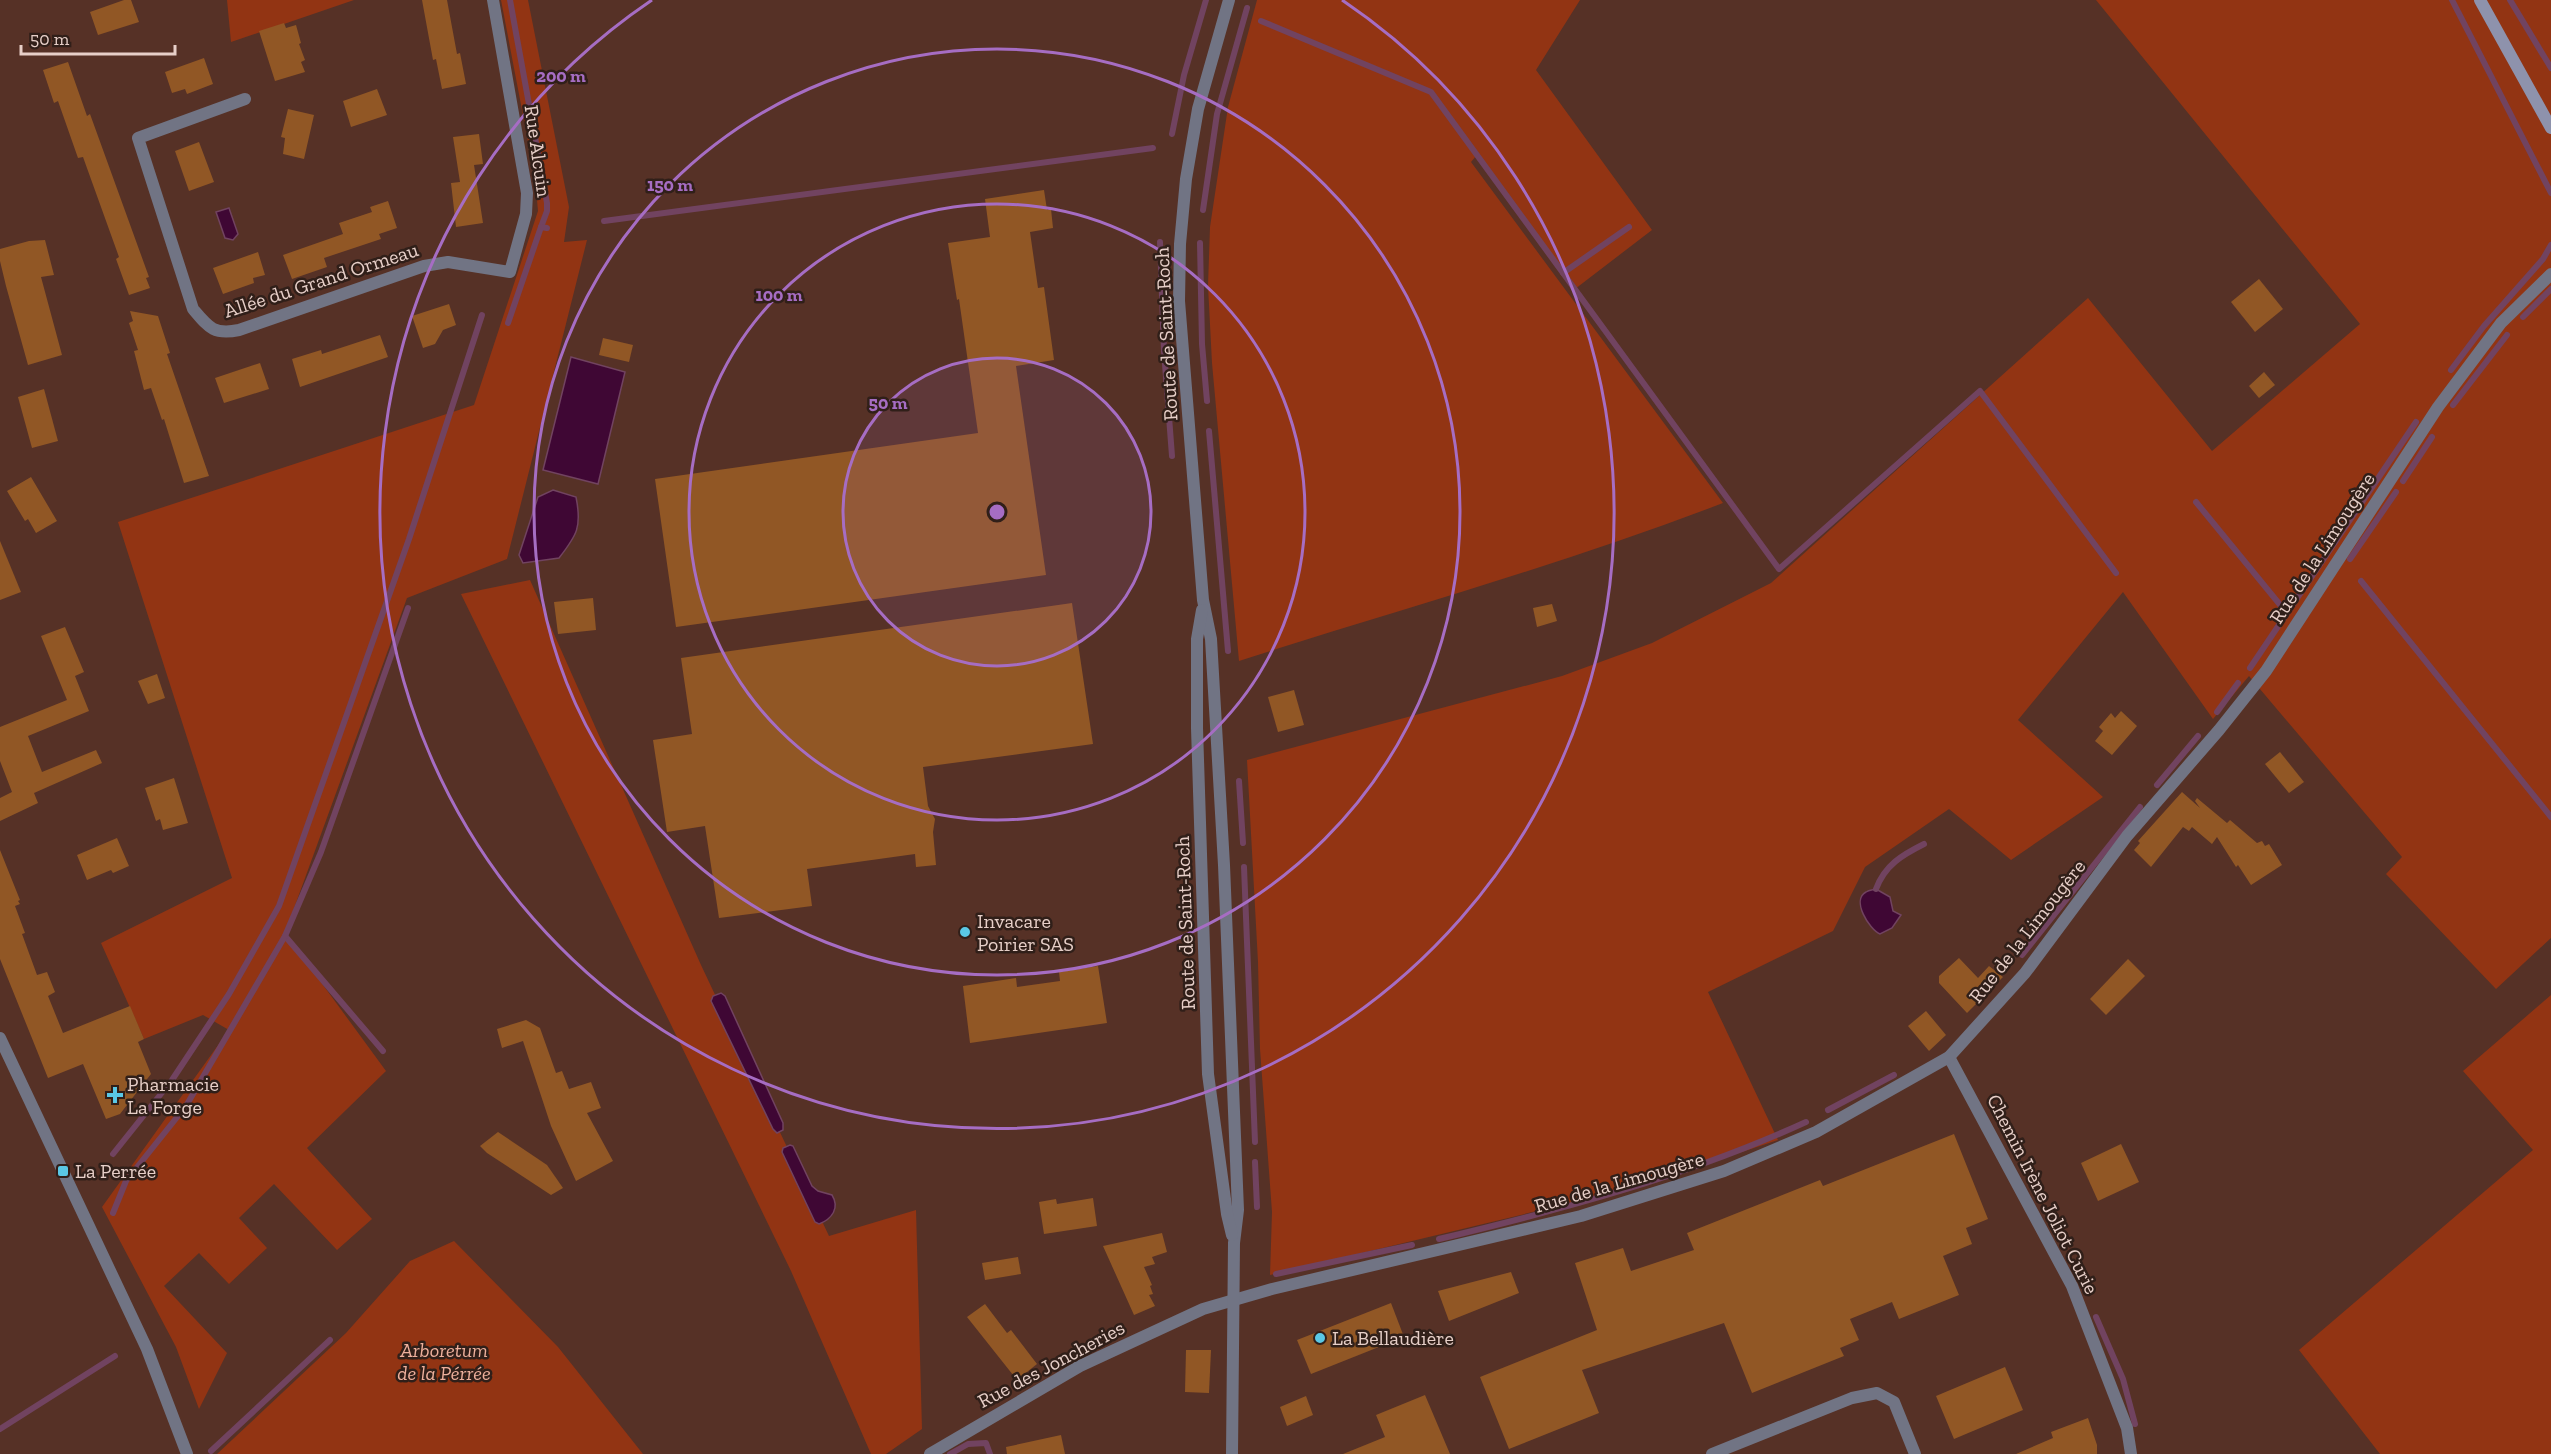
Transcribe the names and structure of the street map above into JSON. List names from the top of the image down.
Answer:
{
  "streets": {
    "street": [
      "Rue Alcuin",
      "Allée du Grand Ormeau",
      "Route de Saint-Roch",
      "Rue de la Limougère",
      "Chemin Irène Joliot Curie",
      "Rue des Joncheries"
    ]
  },
  "crossings": [
    ["Rue Alcuin", "Allée du Grand Ormeau"],
    ["Route de Saint-Roch", "Rue de la Limougère"],
    ["Route de Saint-Roch", "Rue des Joncheries"],
    ["Rue de la Limougère", "Chemin Irène Joliot Curie"],
    ["Rue de la Limougère", "Rue des Joncheries"]
  ],
  "parks": ["Arboretum de la Pérrée"],
  "places": {
    "other": ["Invacare Poirier SAS", "La Bellaudière"],
    "health": ["Pharmacie La Forge"],
    "transit": ["La Perrée"]
  },
  "scale_bar": "50 m",
  "rings": [
    "200 m",
    "150 m",
    "100 m",
    "50 m"
  ]
}
